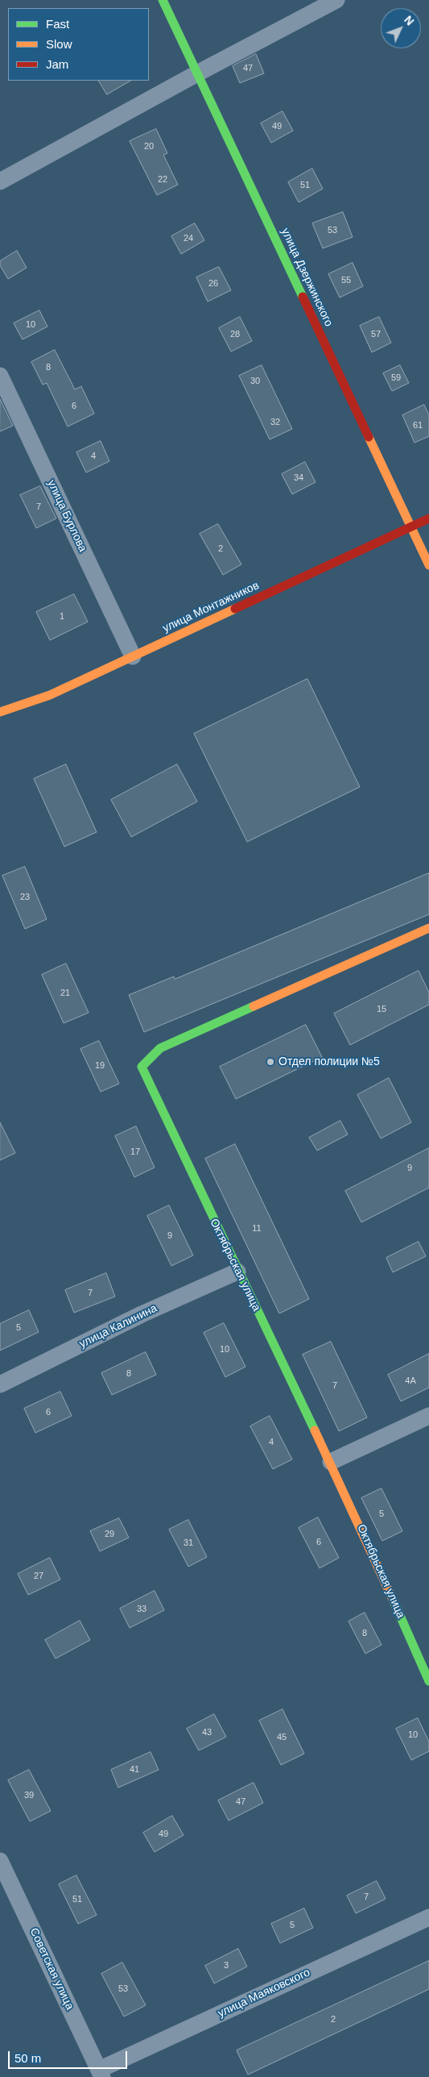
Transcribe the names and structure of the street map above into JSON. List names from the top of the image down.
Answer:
{
  "streets": {
    "street": [
      "улица Дзержинского",
      "улица Бурлова",
      "улица Монтажников",
      "Октябрьская улица",
      "улица Калинина",
      "Советская улица",
      "улица Маяковского"
    ]
  },
  "crossings": [
    ["улица Дзержинского", "улица Монтажников"],
    ["улица Бурлова", "улица Монтажников"],
    ["Октябрьская улица", "улица Калинина"],
    ["Советская улица", "улица Маяковского"]
  ],
  "places": ["Отдел полиции №5"],
  "house_numbers": [
    "47",
    "49",
    "20",
    "22",
    "51",
    "53",
    "24",
    "55",
    "26",
    "10",
    "28",
    "57",
    "8",
    "59",
    "30",
    "6",
    "32",
    "61",
    "4",
    "34",
    "7",
    "2",
    "1",
    "23",
    "21",
    "15",
    "19",
    "17",
    "9",
    "11",
    "9",
    "7",
    "5",
    "10",
    "8",
    "4А",
    "7",
    "6",
    "4",
    "5",
    "29",
    "6",
    "31",
    "27",
    "33",
    "8",
    "43",
    "10",
    "45",
    "41",
    "39",
    "47",
    "49",
    "7",
    "51",
    "5",
    "3",
    "53",
    "2"
  ],
  "legend": ["Fast", "Slow", "Jam"],
  "scale_bar": "50 m",
  "north": "top right"
}
